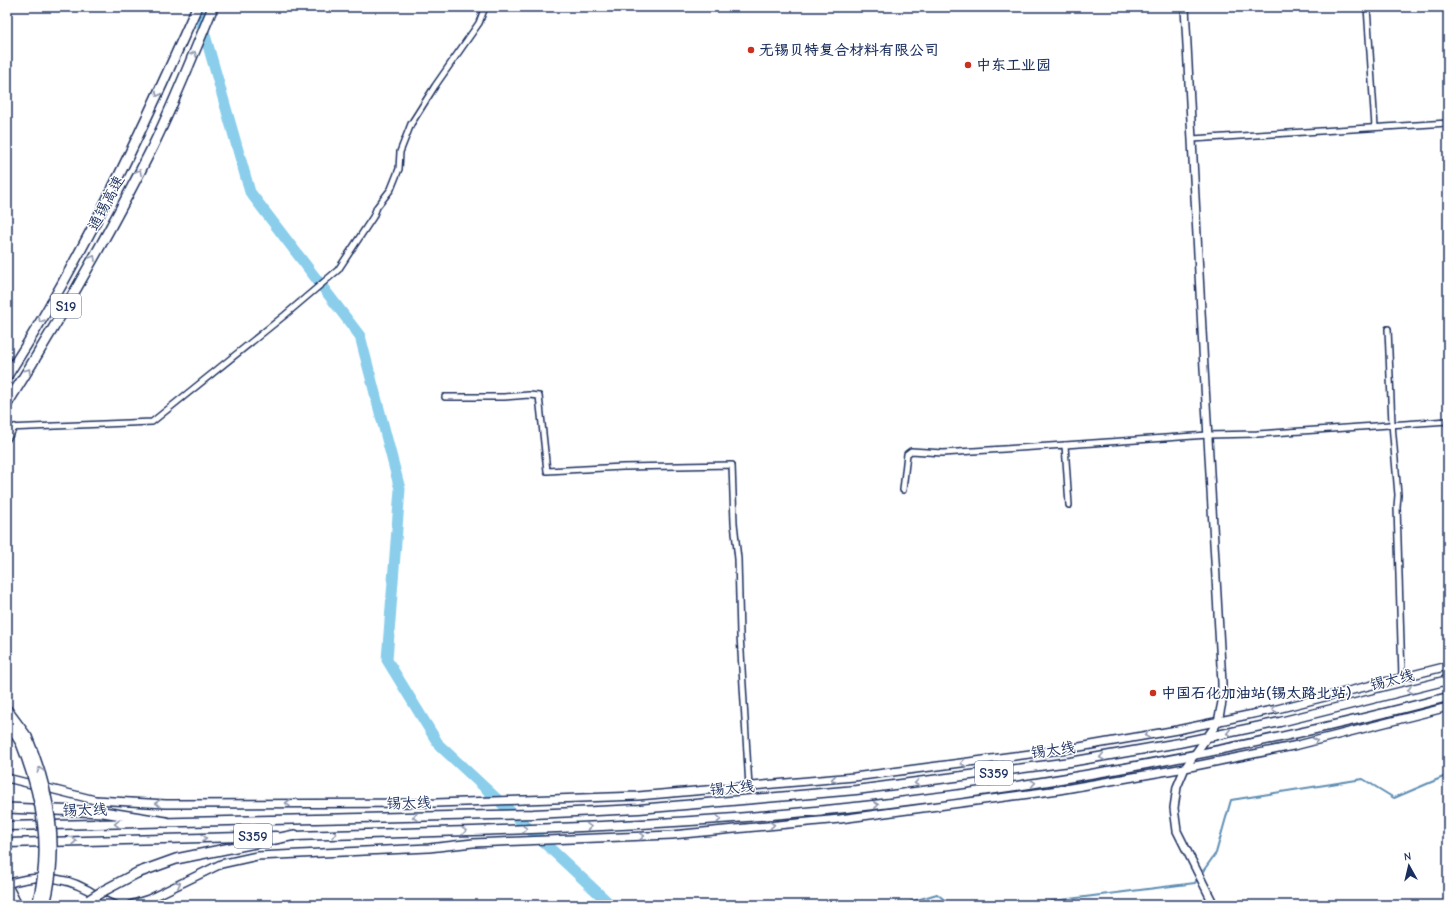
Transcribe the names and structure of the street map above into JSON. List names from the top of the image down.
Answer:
{
  "streets": {
    "highway": ["通锡高速", "S19"],
    "main road": ["锡太线", "S359"]
  },
  "places": ["无锡贝特复合材料有限公司", "中东工业园", "中国石化加油站(锡太路北站)"],
  "north": "top"
}
